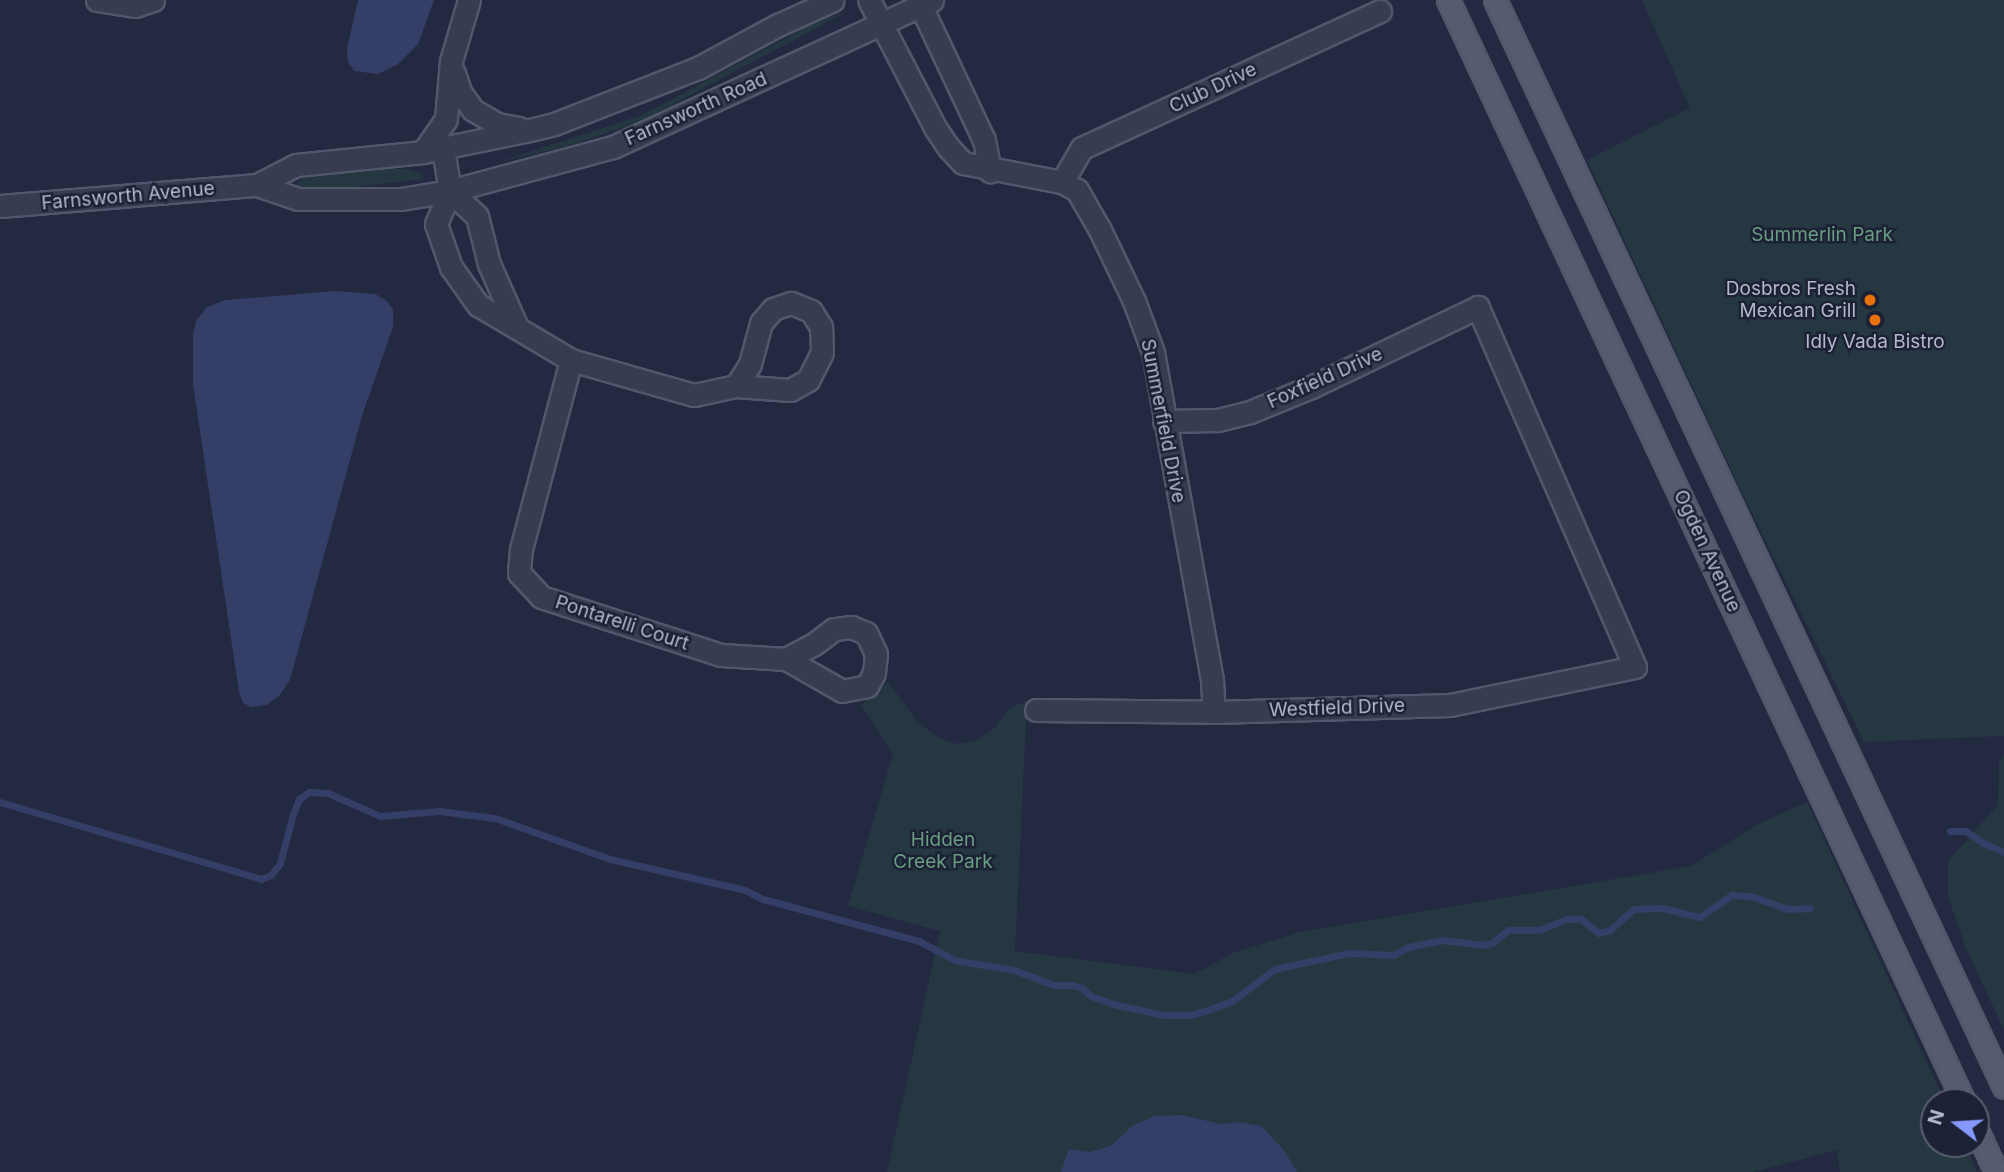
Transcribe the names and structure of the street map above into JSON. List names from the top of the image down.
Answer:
{
  "streets": {
    "main road": ["Ogden Avenue"],
    "street": [
      "Club Drive",
      "Farnsworth Road",
      "Farnsworth Avenue",
      "Foxfield Drive",
      "Summerfield Drive",
      "Pontarelli Court",
      "Westfield Drive"
    ]
  },
  "crossings": [
    ["Club Drive", "Summerfield Drive"],
    ["Farnsworth Road", "Farnsworth Avenue"],
    ["Foxfield Drive", "Summerfield Drive"],
    ["Foxfield Drive", "Westfield Drive"],
    ["Summerfield Drive", "Westfield Drive"]
  ],
  "parks": ["Summerlin Park", "Hidden Creek Park"],
  "places": ["Dosbros Fresh Mexican Grill", "Idly Vada Bistro"],
  "north": "left"
}
